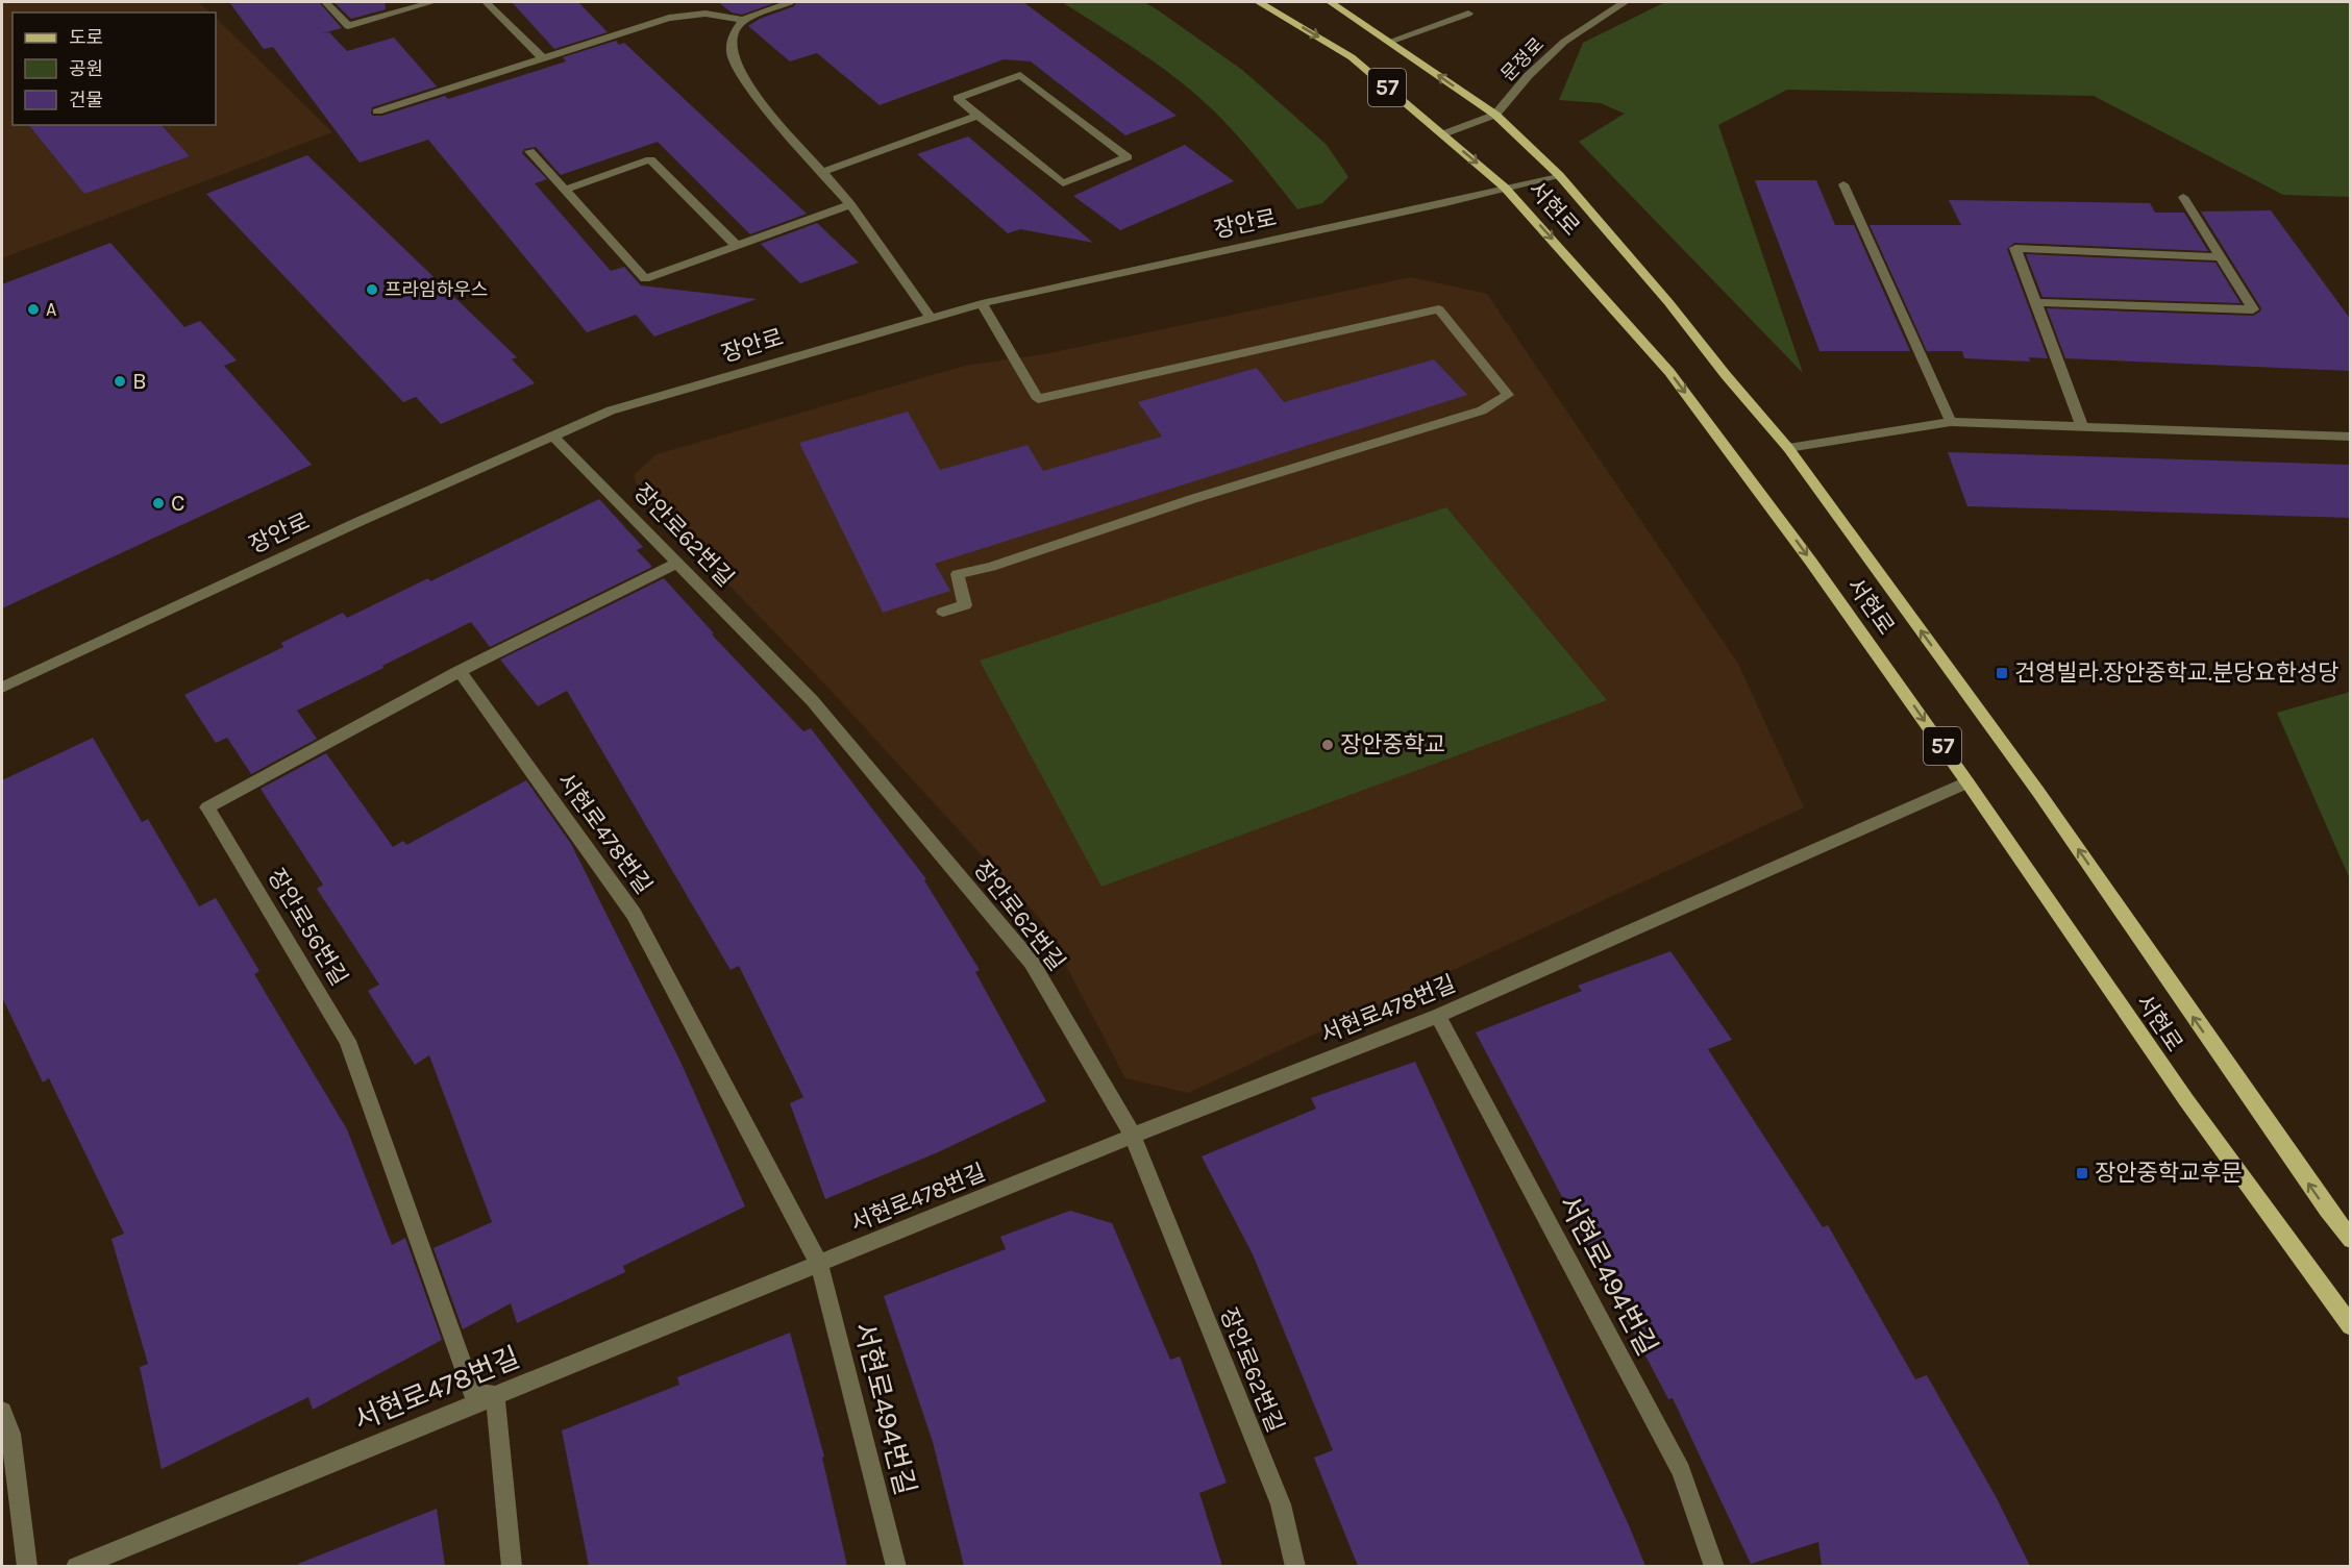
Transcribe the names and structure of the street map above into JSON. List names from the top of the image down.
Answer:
{
  "streets": {
    "main road": ["57", "서현로"],
    "street": [
      "문정로",
      "장안로",
      "장안로62번길",
      "서현로478번길",
      "장안로56번길",
      "서현로494번길"
    ]
  },
  "crossings": [
    ["문정로", "서현로"],
    ["서현로", "장안로"],
    ["서현로", "서현로478번길"],
    ["장안로", "장안로62번길"],
    ["장안로62번길", "서현로478번길"],
    ["장안로62번길", "장안로56번길"],
    ["서현로478번길", "장안로56번길"],
    ["서현로478번길", "서현로494번길"]
  ],
  "places": {
    "other": [
      "프라임하우스",
      "A",
      "B",
      "C",
      "장안중학교"
    ],
    "transit": ["건영빌라.장안중학교.분당요한성당", "장안중학교후문"]
  },
  "legend": ["도로", "공원", "건물"]
}
